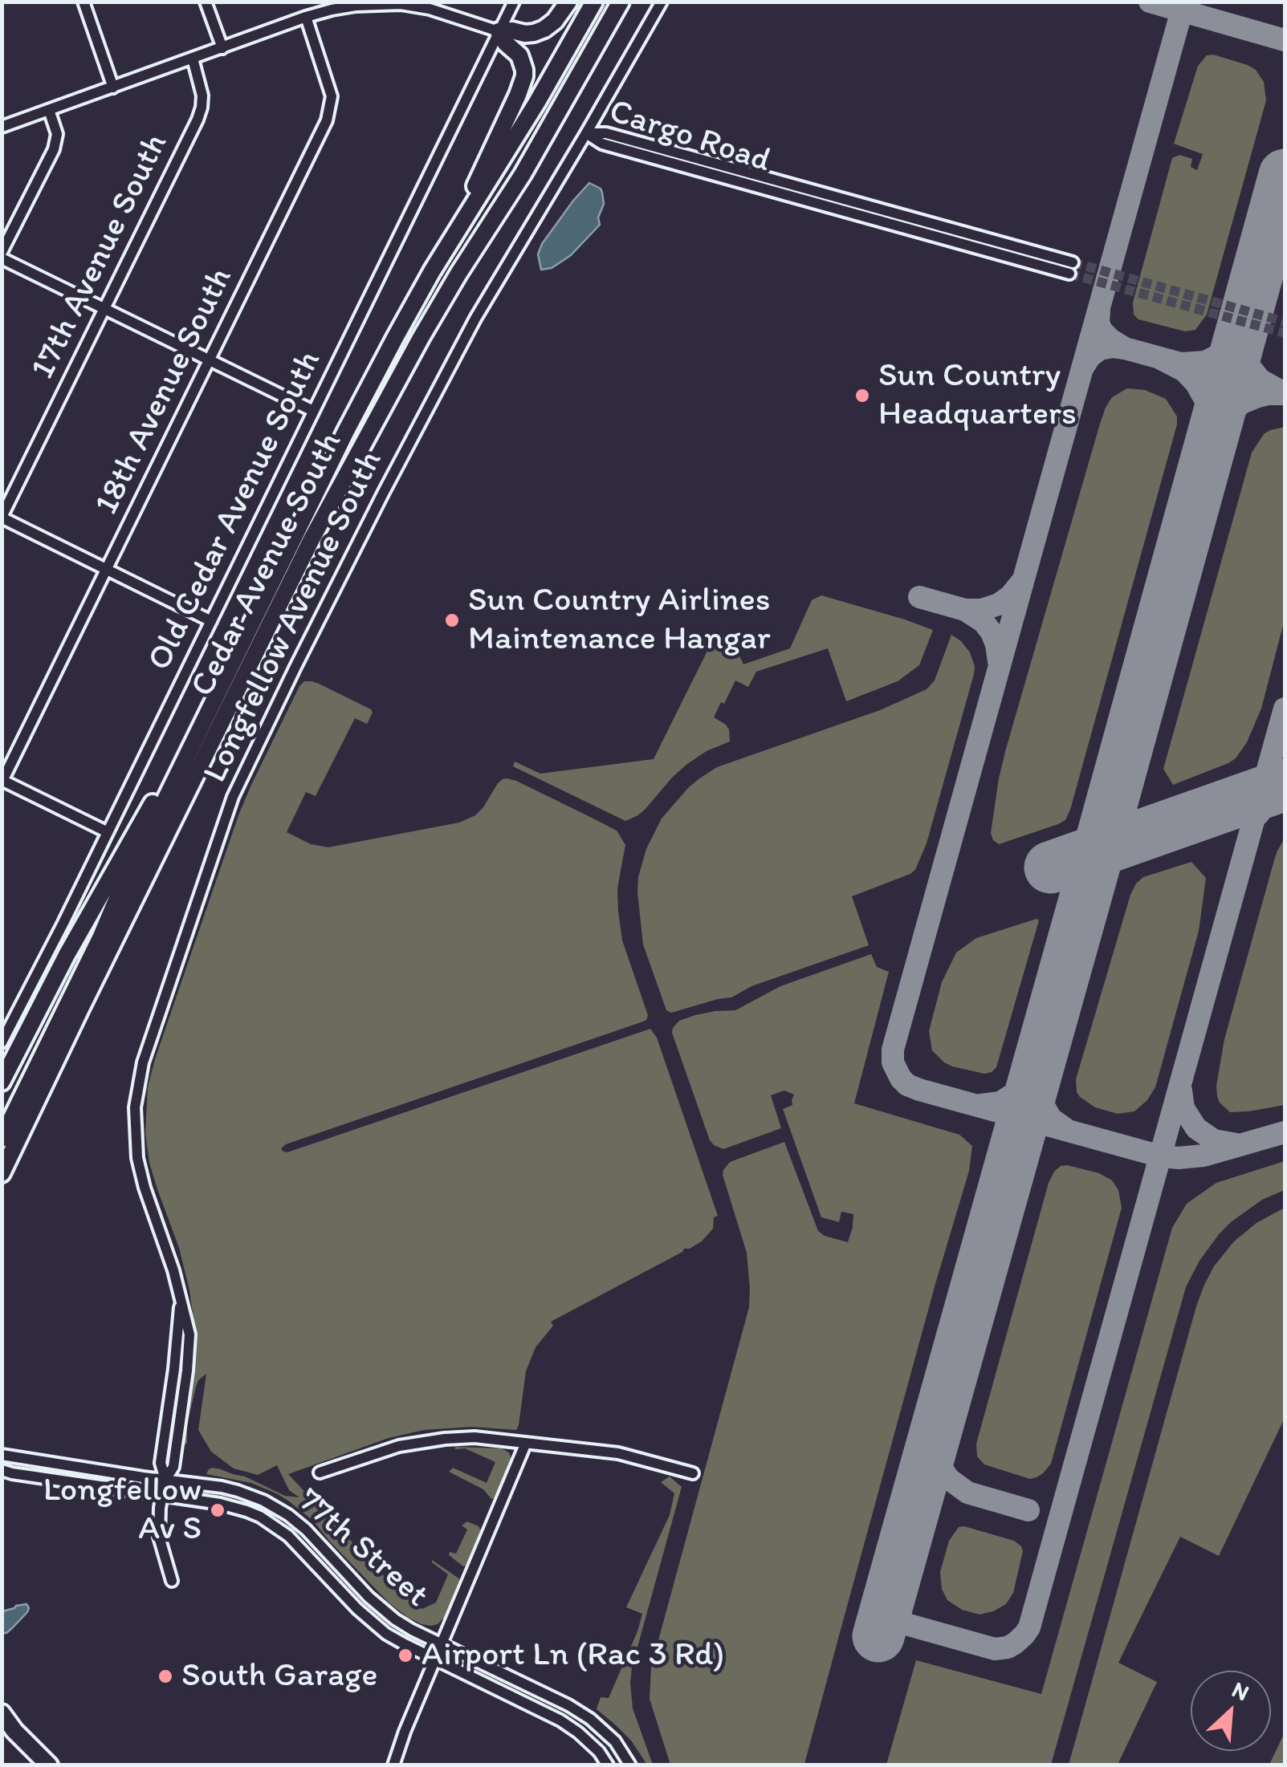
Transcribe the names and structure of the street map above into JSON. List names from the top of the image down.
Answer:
{
  "streets": {
    "highway": ["Cedar Avenue South"],
    "street": [
      "Cargo Road",
      "17th Avenue South",
      "18th Avenue South",
      "Old Cedar Avenue South",
      "Longfellow Avenue South",
      "77th Street"
    ]
  },
  "crossings": [
    ["Cargo Road", "Longfellow Avenue South"],
    ["Longfellow Avenue South", "77th Street"]
  ],
  "places": [
    "Sun Country Headquarters",
    "Sun Country Airlines Maintenance Hangar",
    "Longfellow Av S",
    "Airport Ln (Rac 3 Rd)",
    "South Garage"
  ],
  "north": "top right"
}
